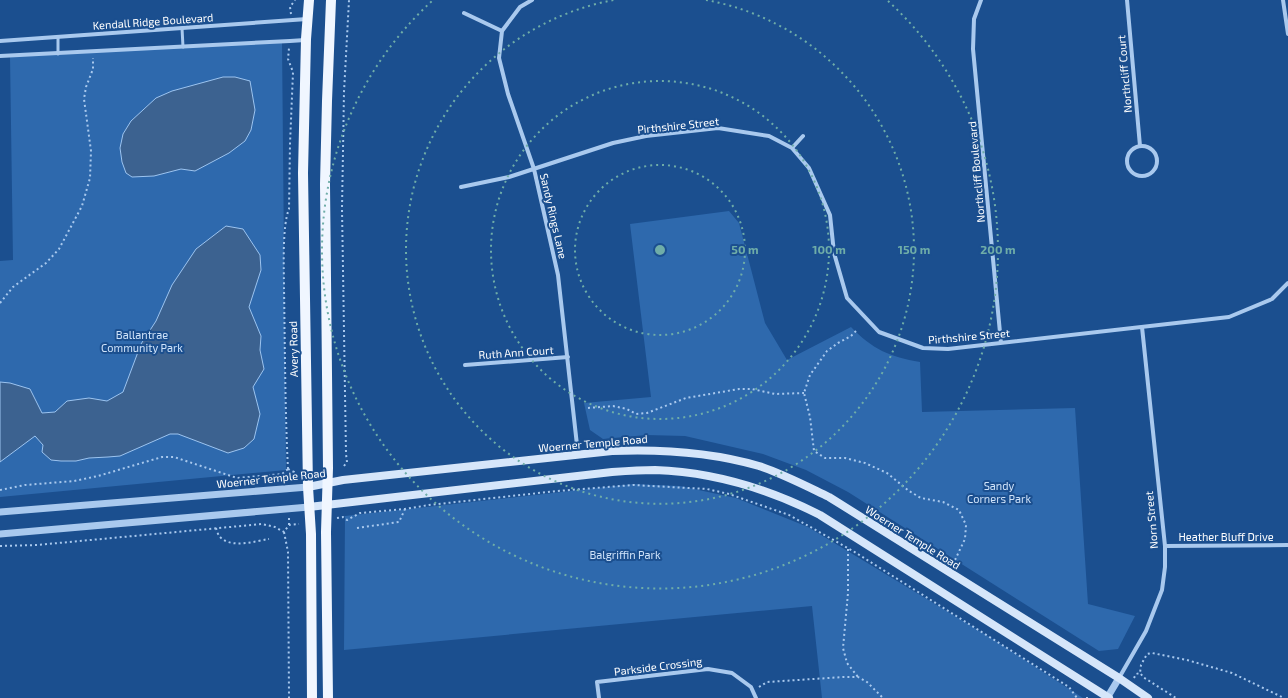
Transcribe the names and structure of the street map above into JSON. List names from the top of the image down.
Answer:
{
  "streets": {
    "main road": ["Avery Road", "Woerner Temple Road"],
    "street": [
      "Kendall Ridge Boulevard",
      "Northcliff Court",
      "Pirthshire Street",
      "Northcliff Boulevard",
      "Sandy Rings Lane",
      "Ruth Ann Court",
      "Norn Street",
      "Heather Bluff Drive",
      "Parkside Crossing"
    ]
  },
  "crossings": [
    ["Kendall Ridge Boulevard", "Avery Road"],
    ["Pirthshire Street", "Northcliff Boulevard"],
    ["Pirthshire Street", "Sandy Rings Lane"],
    ["Pirthshire Street", "Norn Street"],
    ["Sandy Rings Lane", "Ruth Ann Court"],
    ["Sandy Rings Lane", "Woerner Temple Road"],
    ["Avery Road", "Woerner Temple Road"],
    ["Woerner Temple Road", "Norn Street"],
    ["Norn Street", "Heather Bluff Drive"]
  ],
  "parks": ["Ballantrae Community Park", "Sandy Corners Park", "Balgriffin Park"],
  "rings": [
    "50 m",
    "100 m",
    "150 m",
    "200 m"
  ]
}
